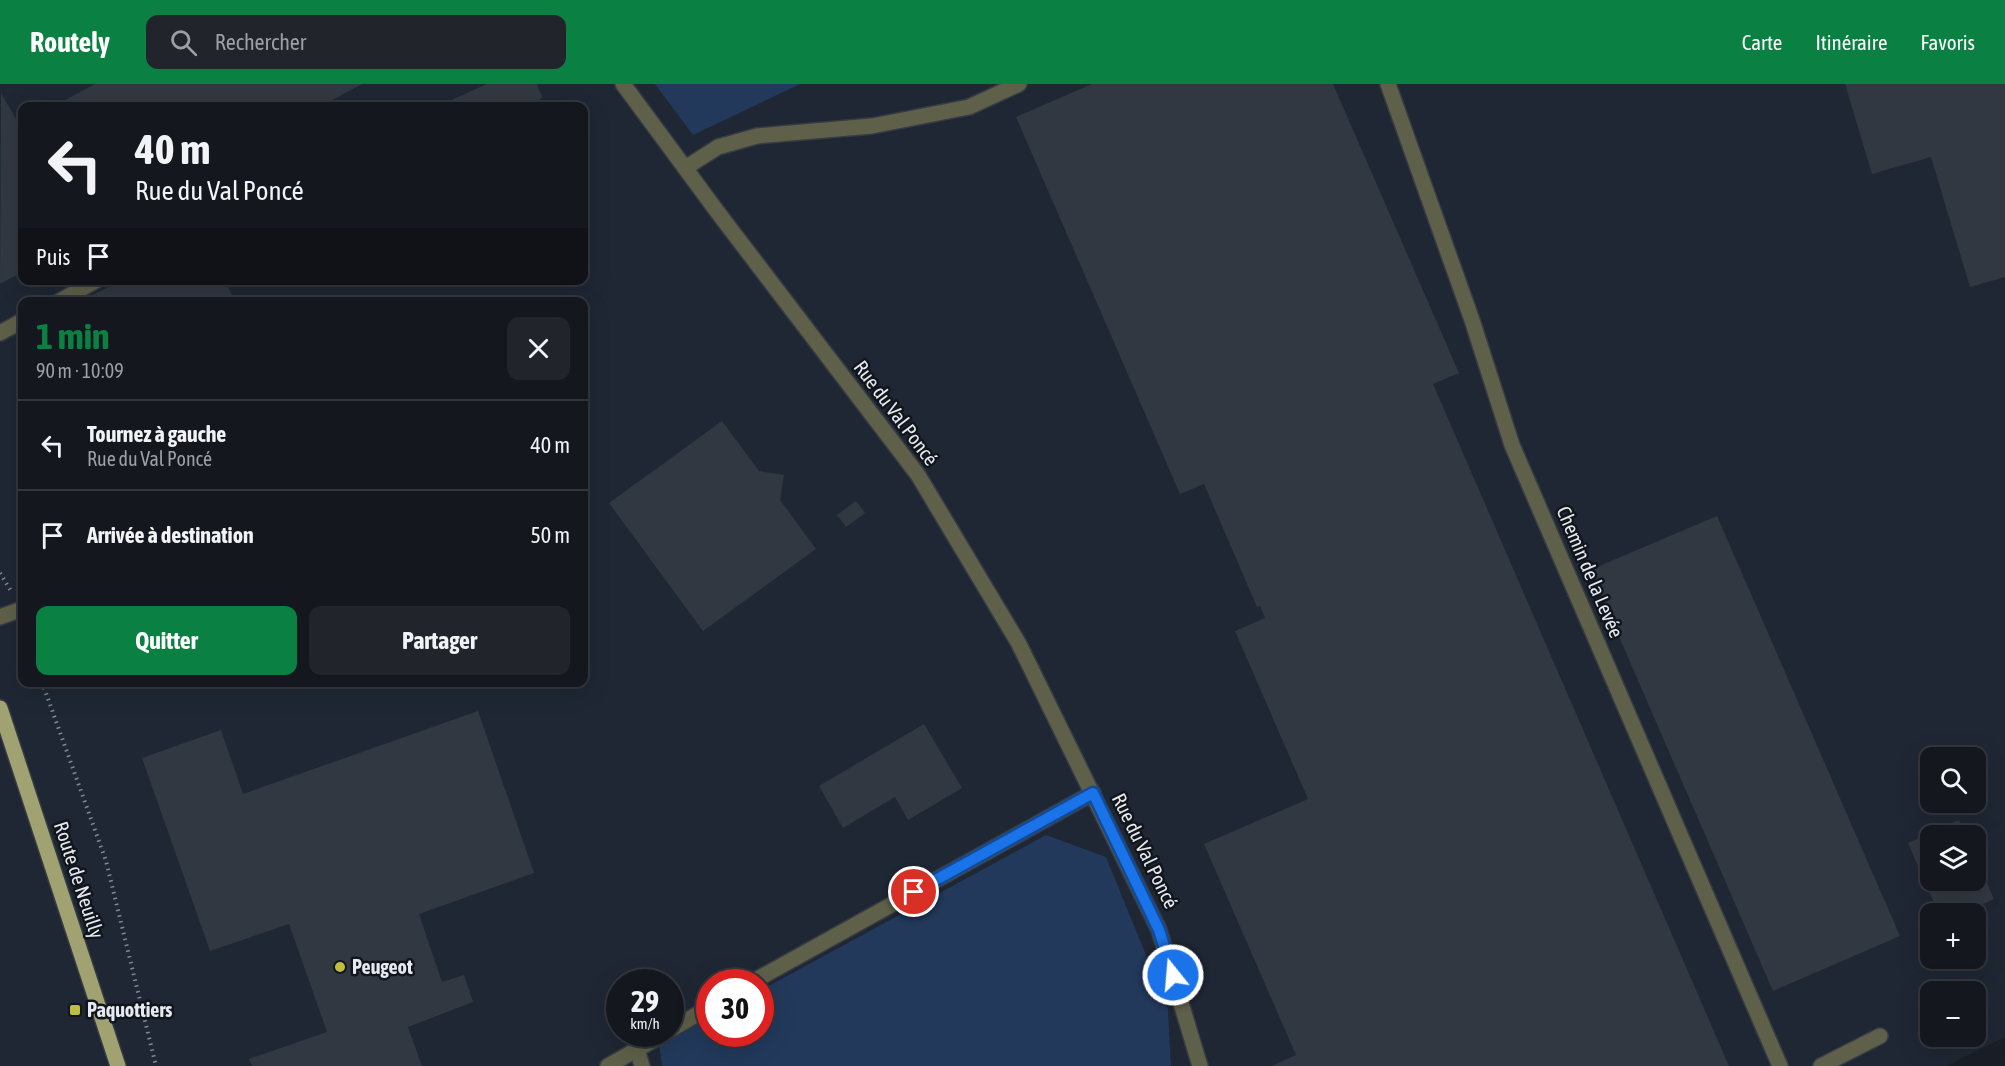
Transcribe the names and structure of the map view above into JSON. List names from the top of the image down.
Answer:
{
  "streets": {
    "main road": ["Route de Neuilly"],
    "street": ["Rue du Val Poncé", "Chemin de la Levée"]
  },
  "places": {
    "other": ["Peugeot"],
    "transit": ["Paquottiers"]
  },
  "page": {
    "header": "Routely",
    "search": "Rechercher",
    "nav": ["Carte", "Itinéraire", "Favoris"],
    "turn": ["40 m", "Rue du Val Poncé"],
    "then": "Puis",
    "heading": ["1 min", "90 m · 10:09"],
    "list": [
      {
        "name": "Tournez à gauche",
        "note": "Rue du Val Poncé",
        "value": "40 m"
      },
      {
        "name": "Arrivée à destination",
        "value": "50 m"
      }
    ],
    "buttons": ["Quitter", "Partager"],
    "map_buttons": ["+", "−"],
    "speed": "29 km/h",
    "limit": "30"
  }
}
